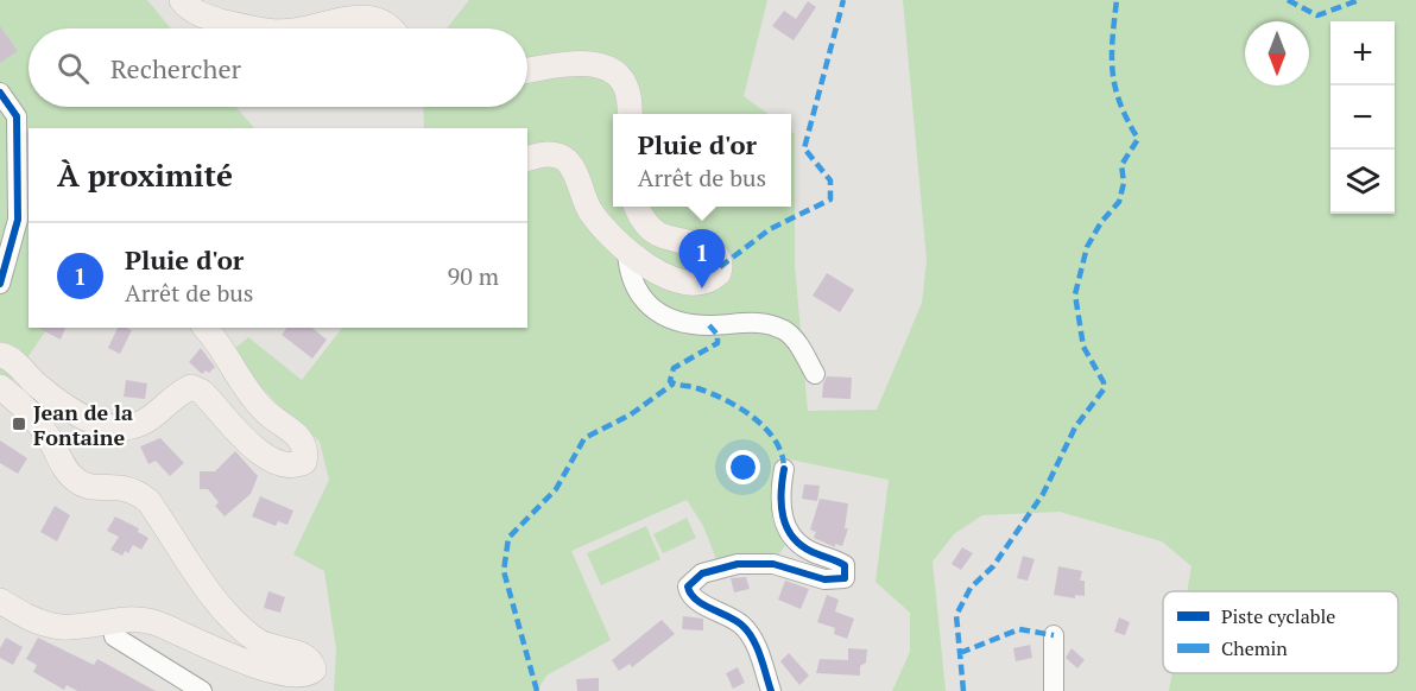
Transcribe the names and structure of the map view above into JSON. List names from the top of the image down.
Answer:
{
  "places": {
    "transit": ["Jean de la Fontaine"]
  },
  "legend": ["Piste cyclable", "Chemin"],
  "north": "bottom",
  "page": {
    "map_buttons": ["+", "−"],
    "search": "Rechercher",
    "popup": ["Pluie d'or", "Arrêt de bus"],
    "heading": "À proximité",
    "list": [
      {
        "mark": "1",
        "name": "Pluie d'or",
        "note": "Arrêt de bus",
        "value": "90 m"
      }
    ],
    "pins": "1"
  }
}
